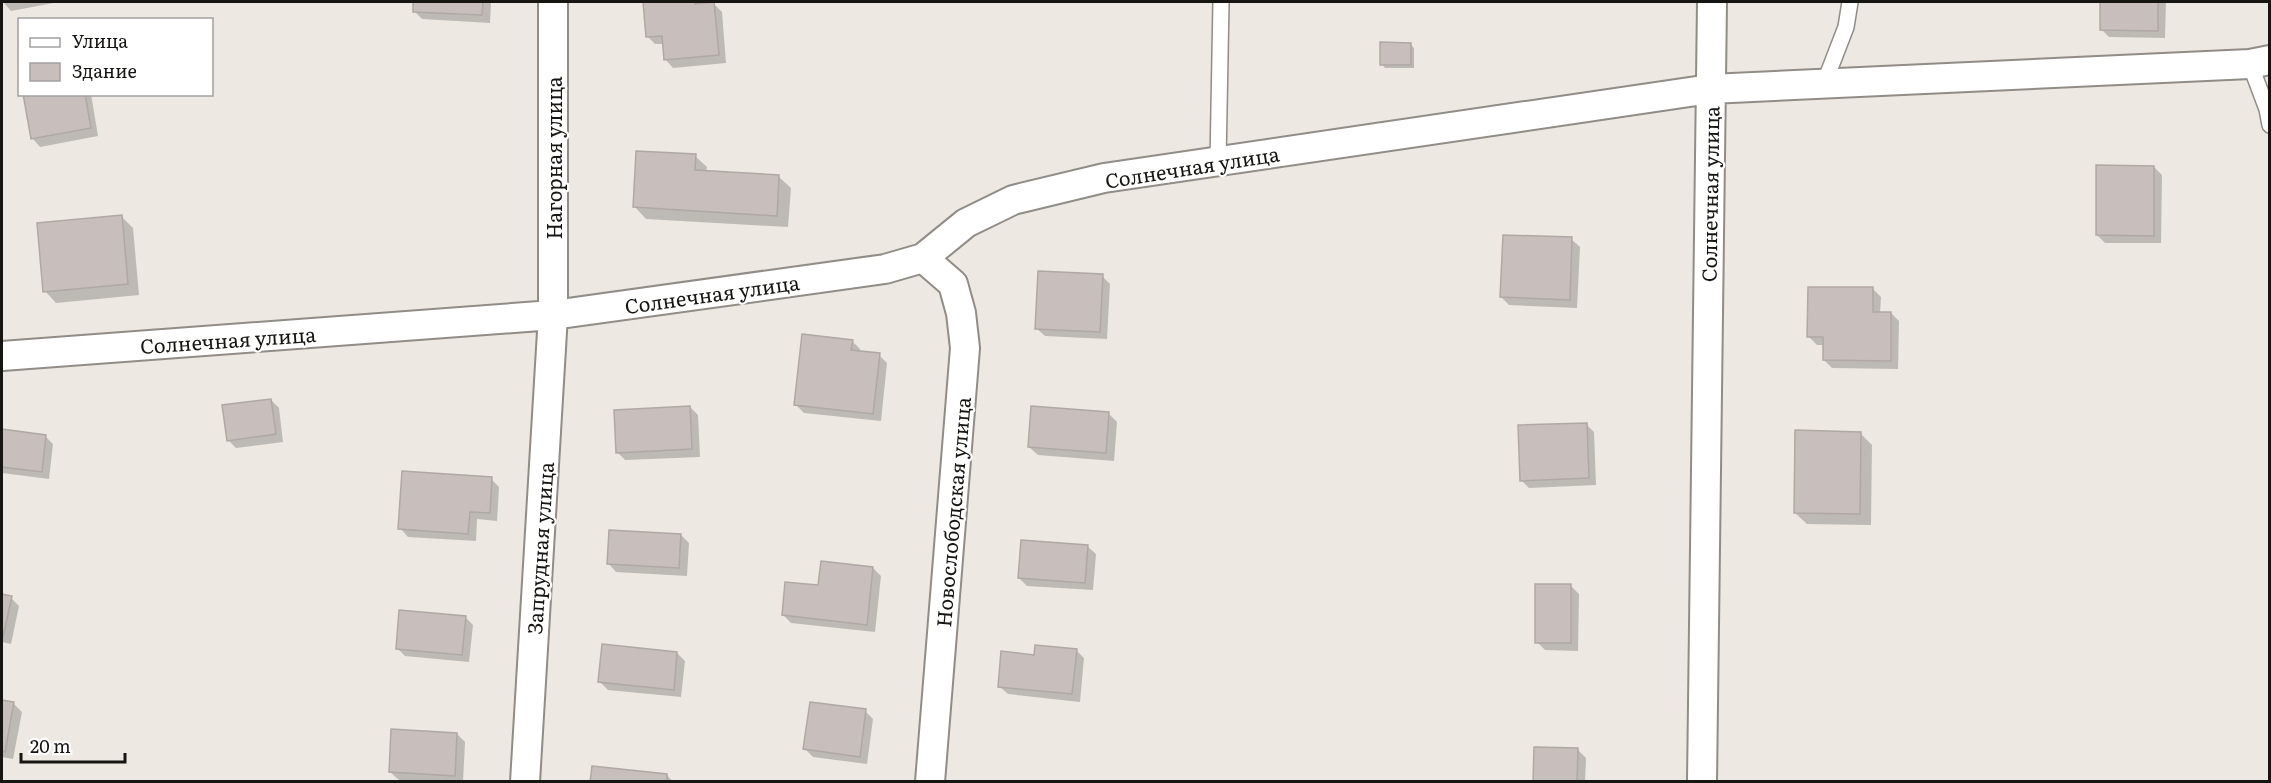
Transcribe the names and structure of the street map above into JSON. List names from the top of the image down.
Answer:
{
  "streets": {
    "street": [
      "Нагорная улица",
      "Солнечная улица",
      "Новослободская улица",
      "Запрудная улица"
    ]
  },
  "crossings": [
    ["Нагорная улица", "Солнечная улица"],
    ["Нагорная улица", "Запрудная улица"],
    ["Солнечная улица", "Новослободская улица"],
    ["Солнечная улица", "Запрудная улица"]
  ],
  "legend": ["Улица", "Здание"],
  "scale_bar": "20 m"
}
